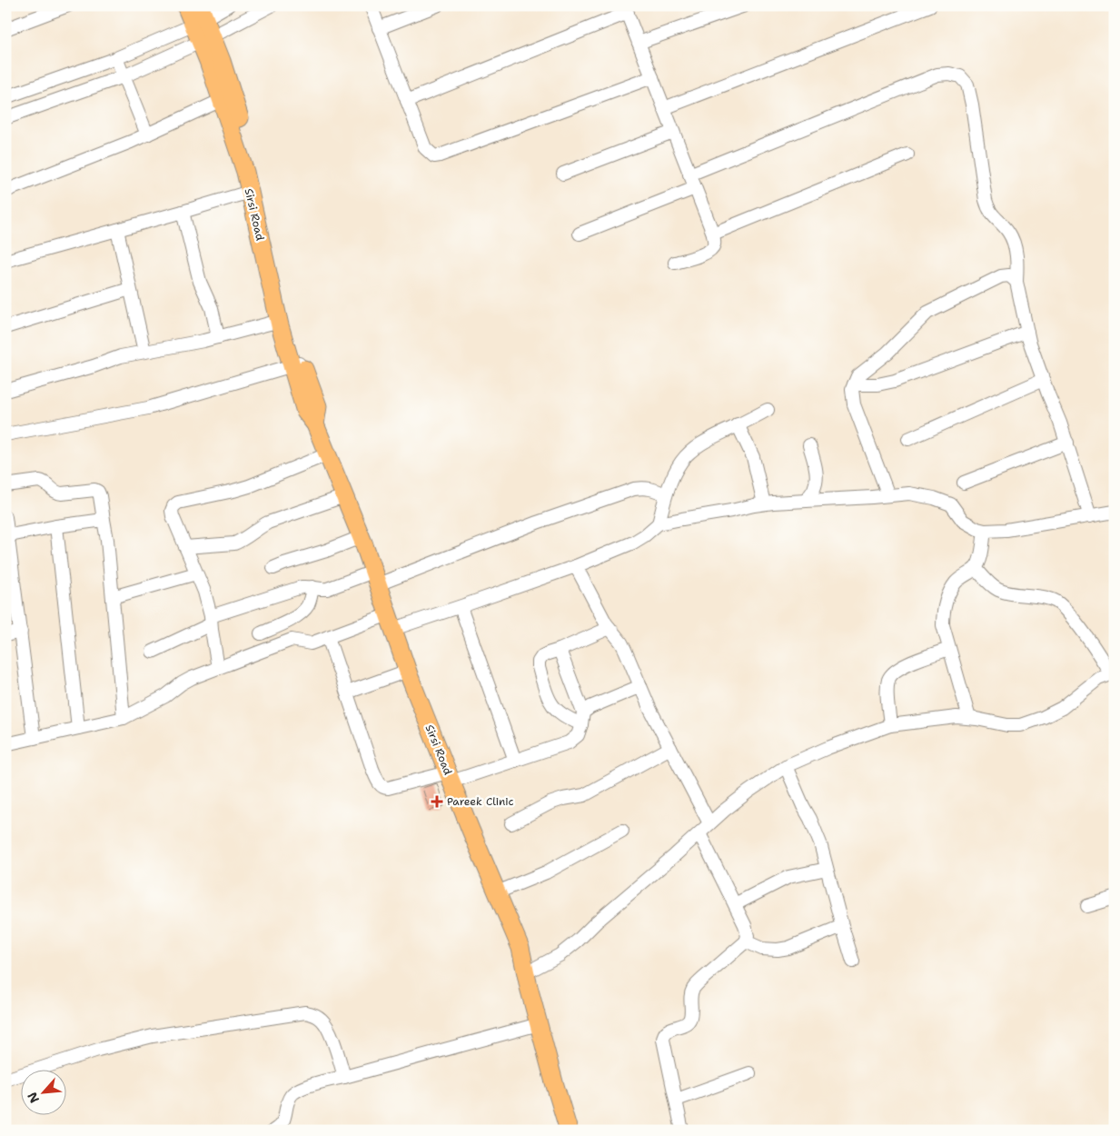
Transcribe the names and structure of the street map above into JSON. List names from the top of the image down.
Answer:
{
  "streets": {
    "main road": ["Sirsi Road"]
  },
  "places": {
    "health": ["Pareek Clinic"]
  },
  "north": "bottom left"
}
